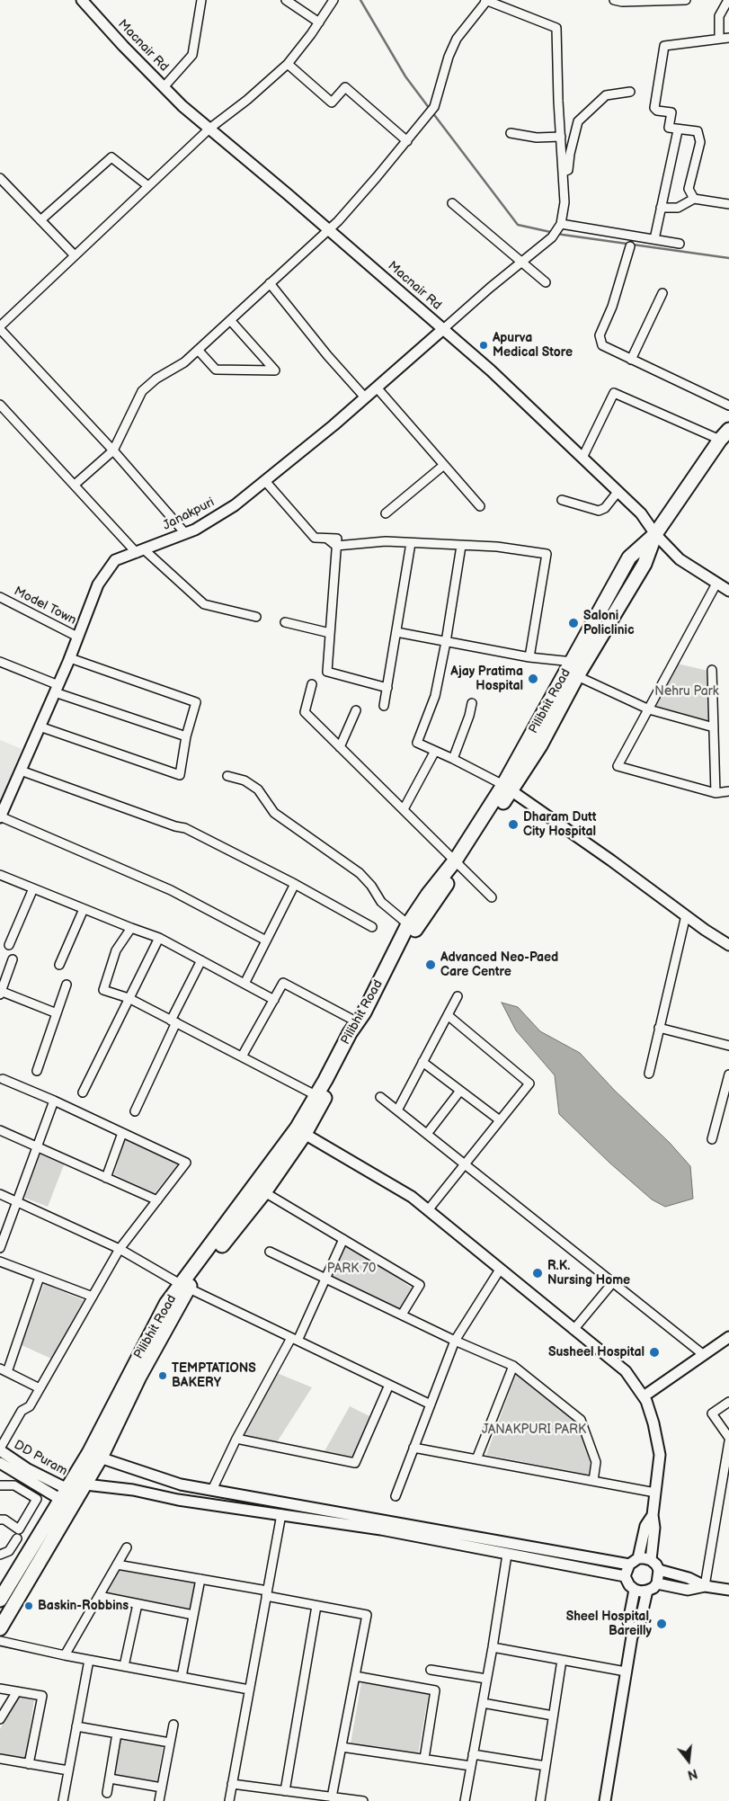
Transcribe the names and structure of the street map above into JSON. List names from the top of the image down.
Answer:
{
  "streets": {
    "highway": ["Pilibhit Road"],
    "street": [
      "Macnair Rd",
      "Janakpuri",
      "Model Town",
      "DD Puram"
    ]
  },
  "crossings": [
    ["Macnair Rd", "Janakpuri"],
    ["Macnair Rd", "Pilibhit Road"],
    ["Janakpuri", "Model Town"],
    ["Pilibhit Road", "DD Puram"]
  ],
  "parks": ["Nehru Park", "PARK 70", "JANAKPURI PARK"],
  "places": [
    "Apurva Medical Store",
    "Saloni Policlinic",
    "Ajay Pratima Hospital",
    "Dharam Dutt City Hospital",
    "Advanced Neo-Paed Care Centre",
    "R.K. Nursing Home",
    "Susheel Hospital",
    "TEMPTATIONS BAKERY",
    "Baskin-Robbins",
    "Sheel Hospital, Bareilly"
  ],
  "north": "bottom"
}
